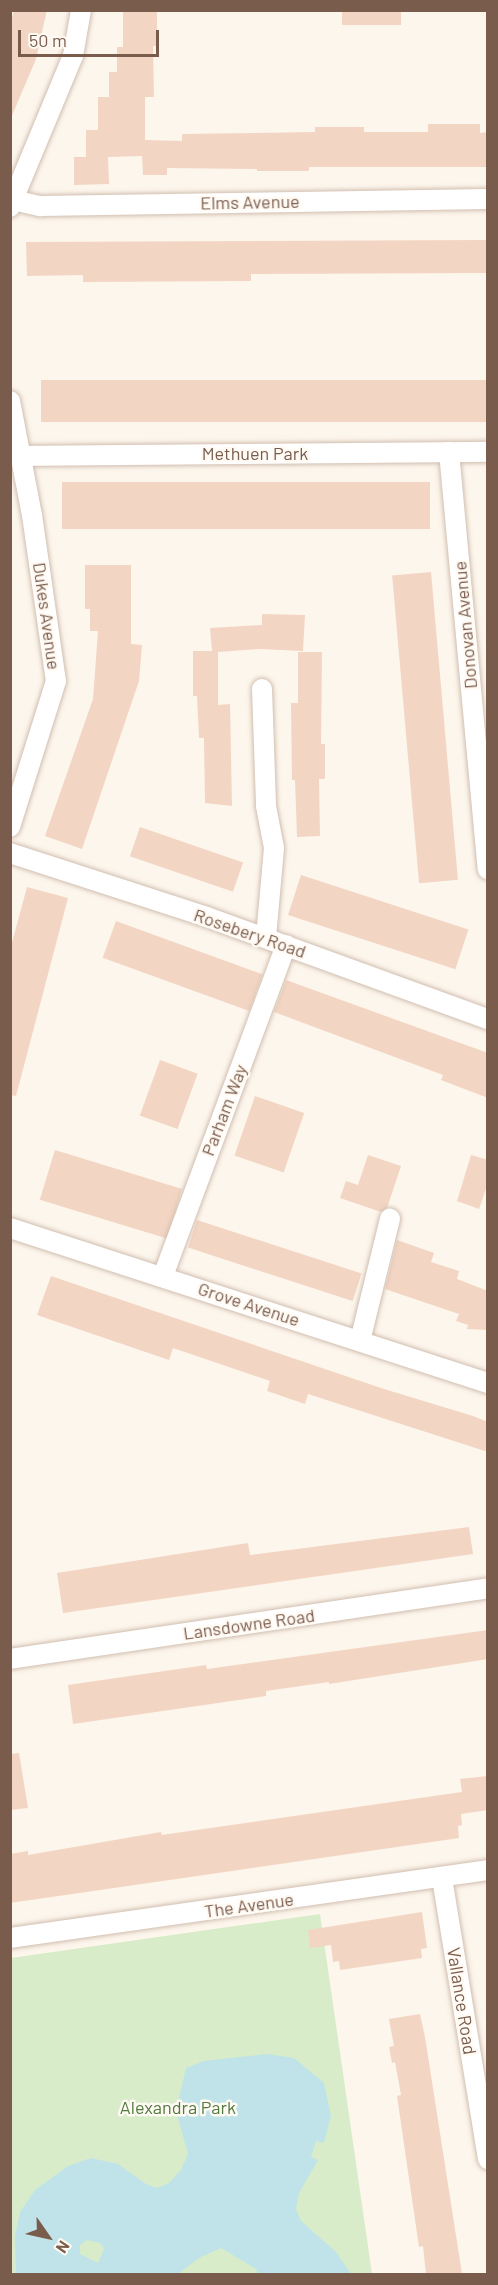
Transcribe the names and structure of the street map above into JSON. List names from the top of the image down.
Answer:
{
  "streets": {
    "street": [
      "Elms Avenue",
      "Methuen Park",
      "Dukes Avenue",
      "Donovan Avenue",
      "Rosebery Road",
      "Parham Way",
      "Grove Avenue",
      "Lansdowne Road",
      "The Avenue",
      "Vallance Road"
    ]
  },
  "crossings": [
    ["Methuen Park", "Dukes Avenue"],
    ["Methuen Park", "Donovan Avenue"],
    ["Rosebery Road", "Parham Way"],
    ["Parham Way", "Grove Avenue"],
    ["The Avenue", "Vallance Road"]
  ],
  "parks": ["Alexandra Park"],
  "scale_bar": "50 m",
  "north": "bottom right"
}
